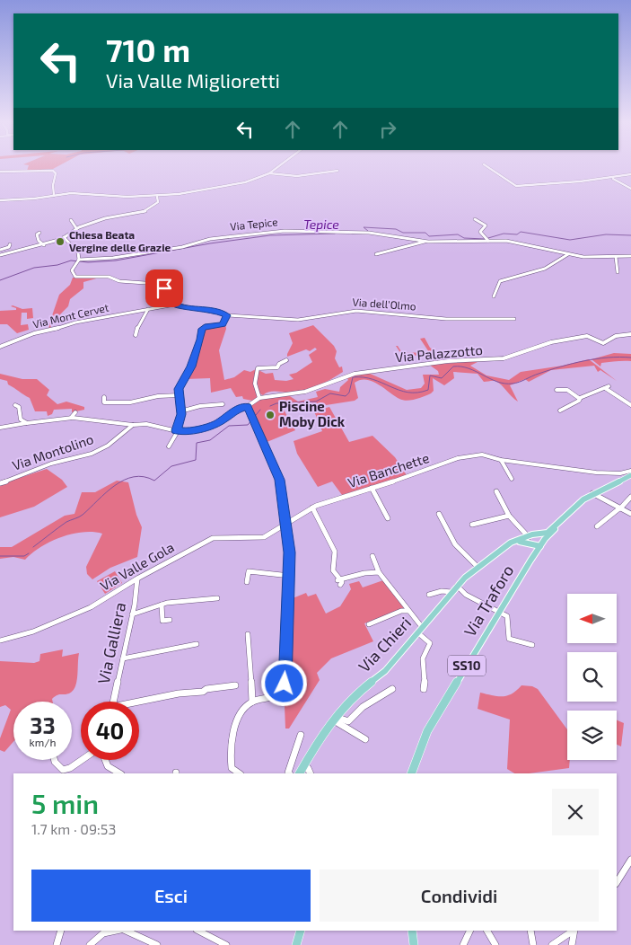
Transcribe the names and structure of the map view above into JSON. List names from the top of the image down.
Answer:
{
  "streets": {
    "main road": ["Via Traforo", "Via Chieri", "SS10"],
    "street": [
      "Via Tepice",
      "Via dell'Olmo",
      "Via Mont Cervet",
      "Via Palazzotto",
      "Via Montolino",
      "Via Banchette",
      "Via Valle Gola",
      "Via Galliera"
    ]
  },
  "crossings": [
    ["Via Banchette", "Via Valle Gola"],
    ["Via Valle Gola", "Via Galliera"],
    ["Via Traforo", "Via Chieri"]
  ],
  "water": ["Tepice"],
  "places": ["Chiesa Beata Vergine delle Grazie", "Piscine Moby Dick"],
  "north": "left",
  "page": {
    "turn": ["710 m", "Via Valle Miglioretti"],
    "speed": "33 km/h",
    "limit": "40",
    "heading": ["5 min", "1.7 km · 09:53"],
    "buttons": ["Esci", "Condividi"]
  }
}
